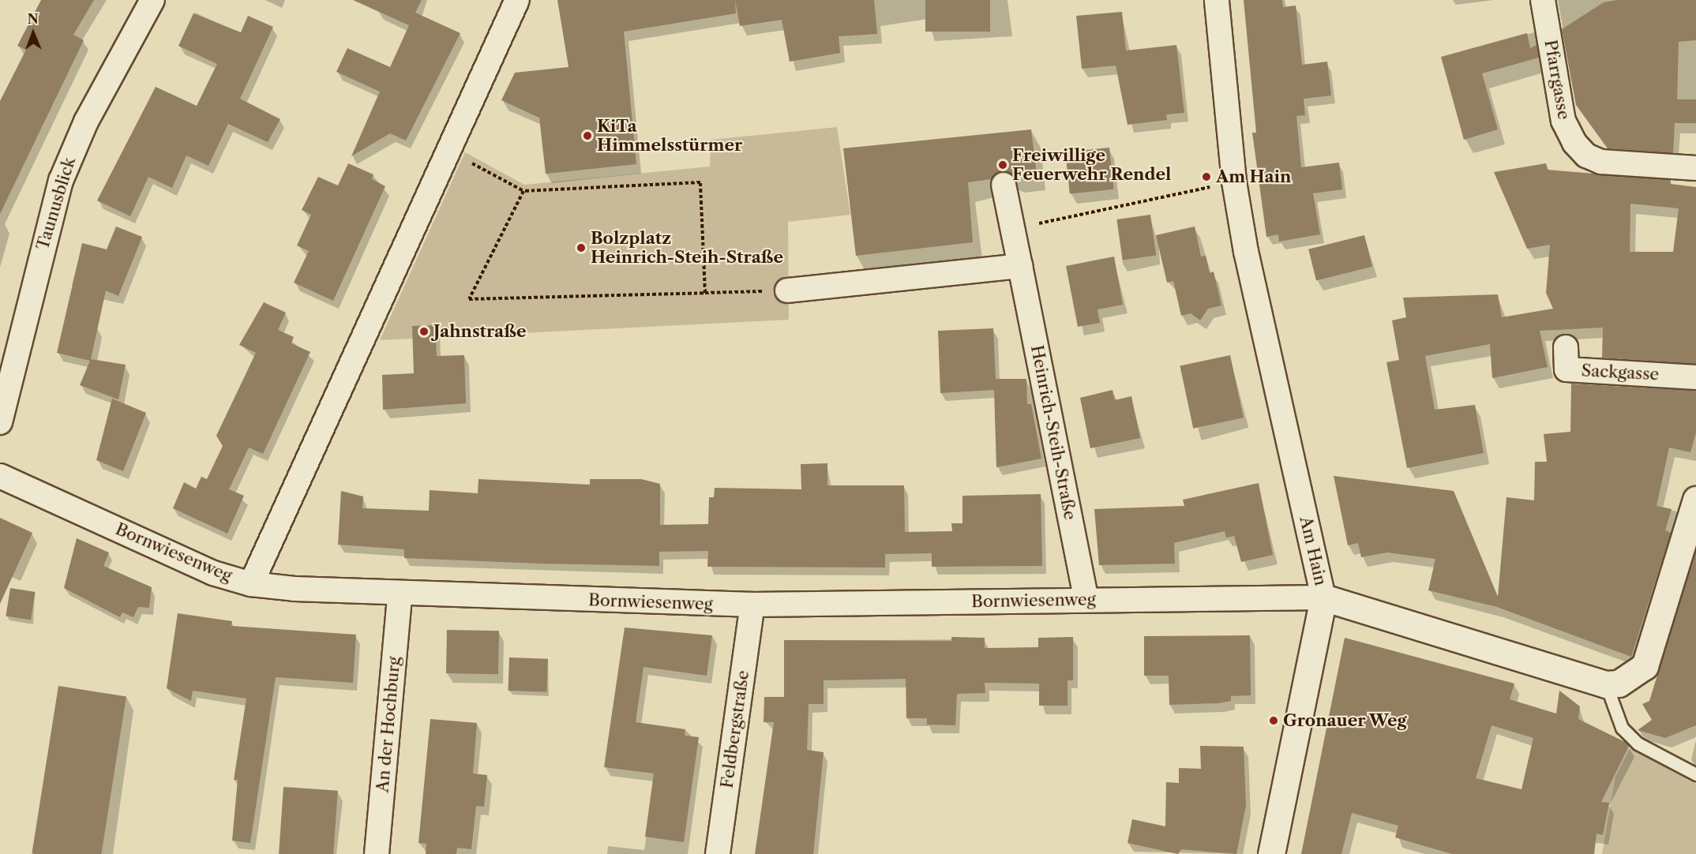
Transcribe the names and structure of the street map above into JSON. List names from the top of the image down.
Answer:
{
  "streets": {
    "street": [
      "Pfarrgasse",
      "Taunusblick",
      "Sackgasse",
      "Heinrich-Steih-Straße",
      "Am Hain",
      "Bornwiesenweg",
      "An der Hochburg",
      "Feldbergstraße"
    ]
  },
  "crossings": [
    ["Heinrich-Steih-Straße", "Bornwiesenweg"],
    ["Am Hain", "Bornwiesenweg"],
    ["Bornwiesenweg", "An der Hochburg"],
    ["Bornwiesenweg", "Feldbergstraße"]
  ],
  "places": [
    "KiTa Himmelsstürmer",
    "Freiwillige Feuerwehr Rendel",
    "Am Hain",
    "Bolzplatz Heinrich-Steih-Straße",
    "Jahnstraße",
    "Gronauer Weg"
  ],
  "north": "top"
}
